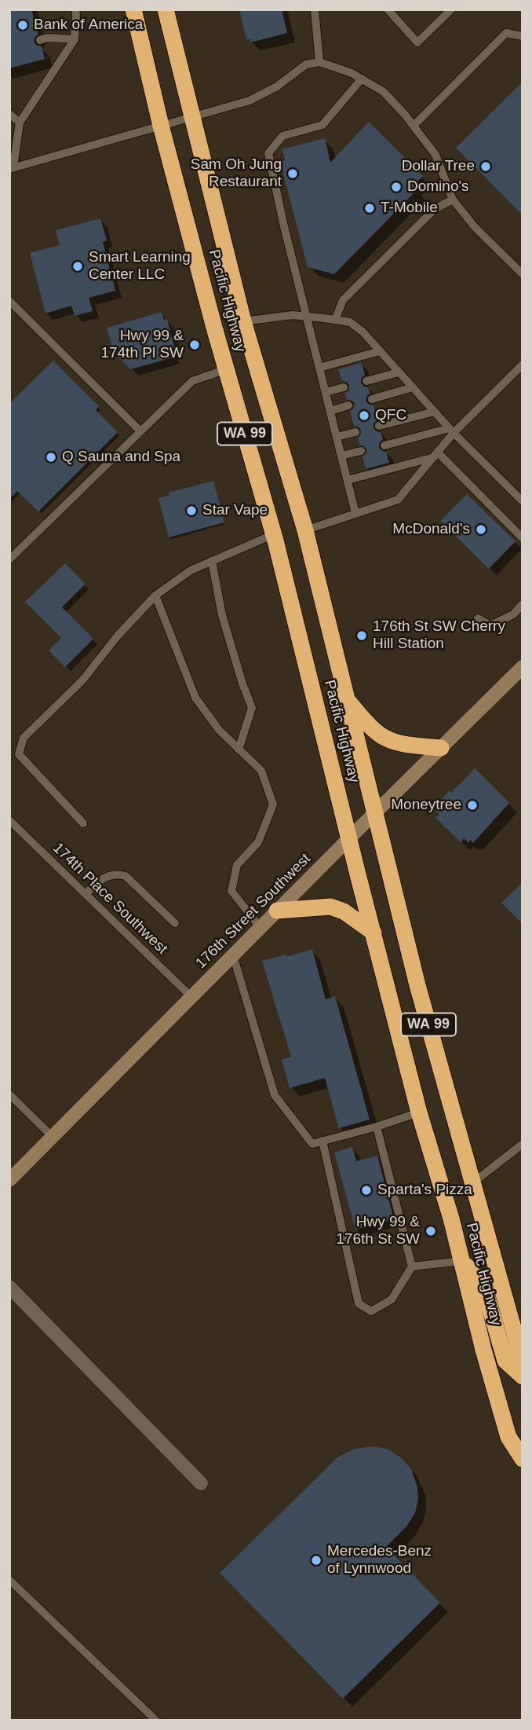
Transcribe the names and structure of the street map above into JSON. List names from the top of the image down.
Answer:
{
  "streets": {
    "highway": ["Pacific Highway", "WA 99"],
    "street": ["176th Street Southwest"],
    "lane": ["174th Place Southwest"]
  },
  "crossings": [
    ["Pacific Highway", "176th Street Southwest"],
    ["174th Place Southwest", "176th Street Southwest"]
  ],
  "places": [
    "Bank of America",
    "Dollar Tree",
    "Sam Oh Jung Restaurant",
    "Domino's",
    "T-Mobile",
    "Smart Learning Center LLC",
    "Hwy 99 & 174th Pl SW",
    "QFC",
    "Q Sauna and Spa",
    "Star Vape",
    "McDonald's",
    "176th St SW Cherry Hill Station",
    "Moneytree",
    "Sparta's Pizza",
    "Hwy 99 & 176th St SW",
    "Mercedes-Benz of Lynnwood"
  ]
}
